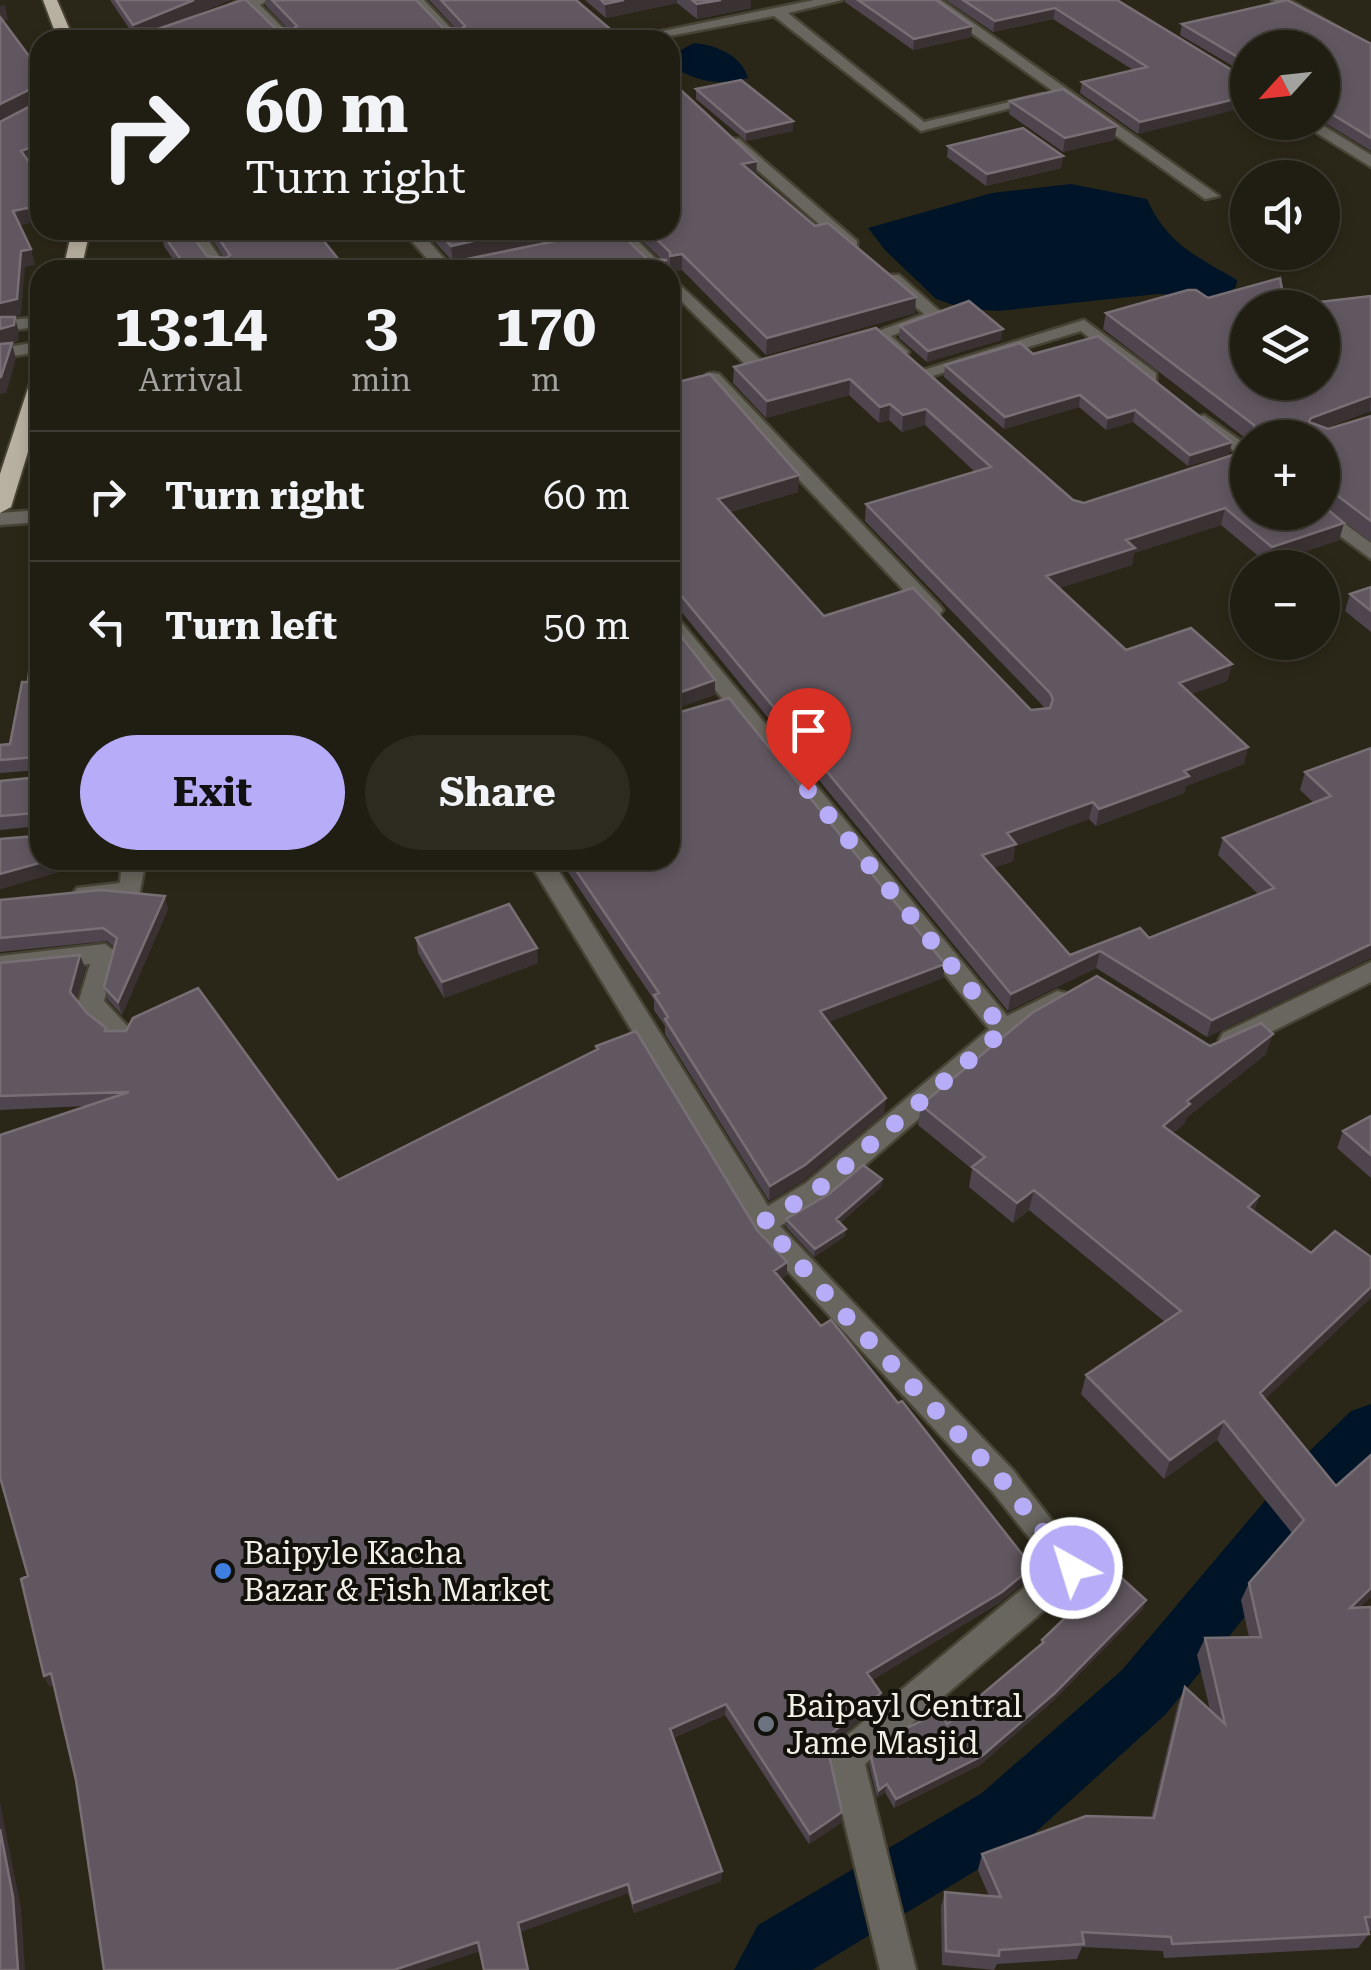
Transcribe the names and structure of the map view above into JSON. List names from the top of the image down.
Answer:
{
  "places": ["Baipyle Kacha Bazar & Fish Market", "Baipayl Central Jame Masjid"],
  "north": "bottom left",
  "page": {
    "map_buttons": ["+", "−"],
    "turn": ["60 m", "Turn right"],
    "eta": [
      "13:14",
      "Arrival",
      "3",
      "min",
      "170",
      "m"
    ],
    "list": [
      {
        "name": "Turn right",
        "value": "60 m"
      },
      {
        "name": "Turn left",
        "value": "50 m"
      }
    ],
    "buttons": ["Exit", "Share"]
  }
}
